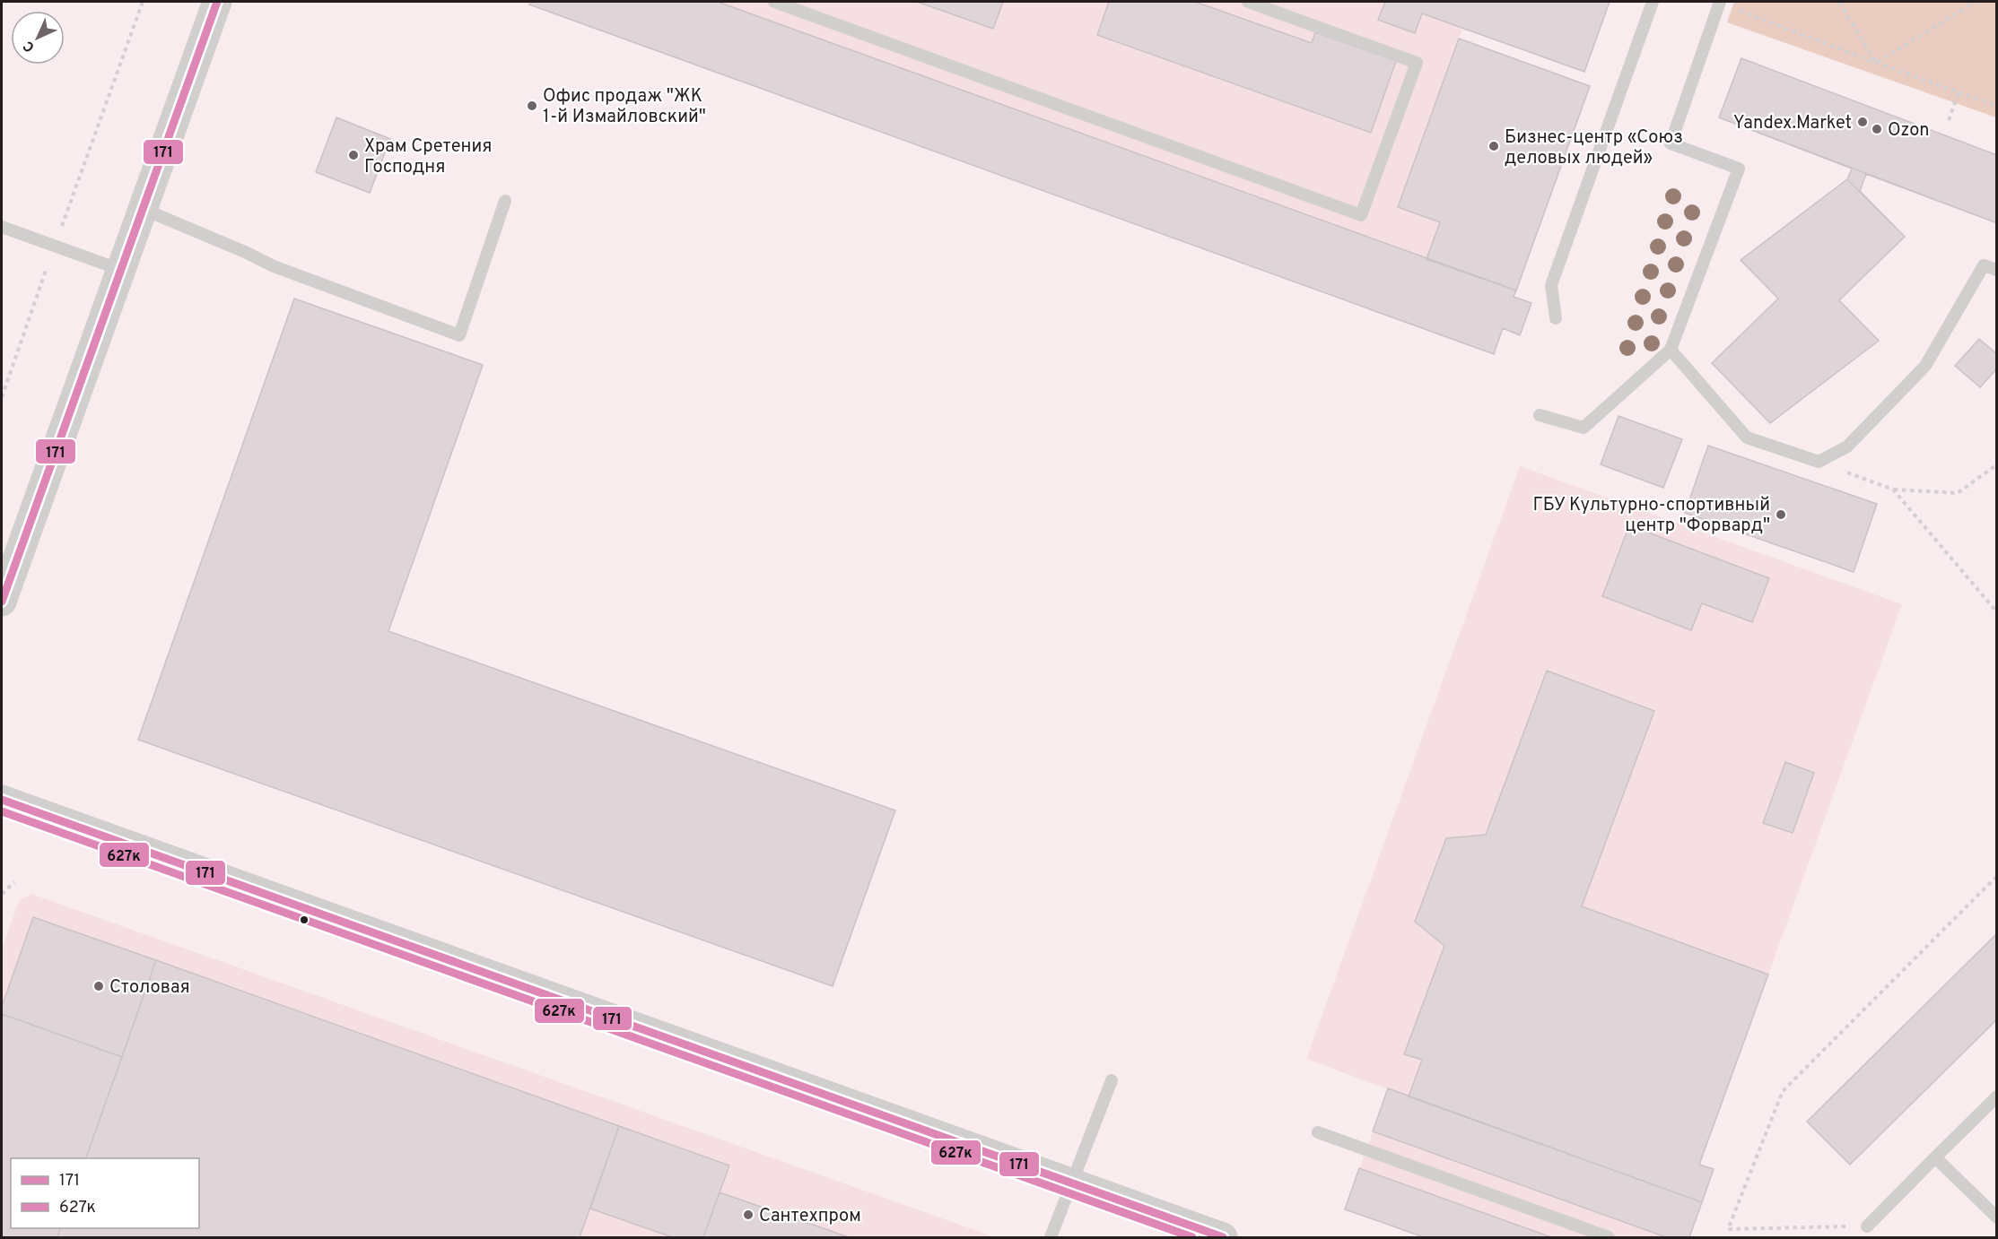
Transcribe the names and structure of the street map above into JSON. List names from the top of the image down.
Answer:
{
  "places": [
    "Офис продаж \"ЖК 1-й Измайловский\"",
    "Yandex.Market",
    "Ozon",
    "Бизнес-центр «Союз деловых людей»",
    "Храм Сретения Господня",
    "ГБУ Культурно-спортивный центр \"Форвард\"",
    "Столовая",
    "Сантехпром"
  ],
  "lines": ["transit line 171", "transit line 627к"],
  "legend": ["171", "627к"],
  "north": "bottom left"
}
